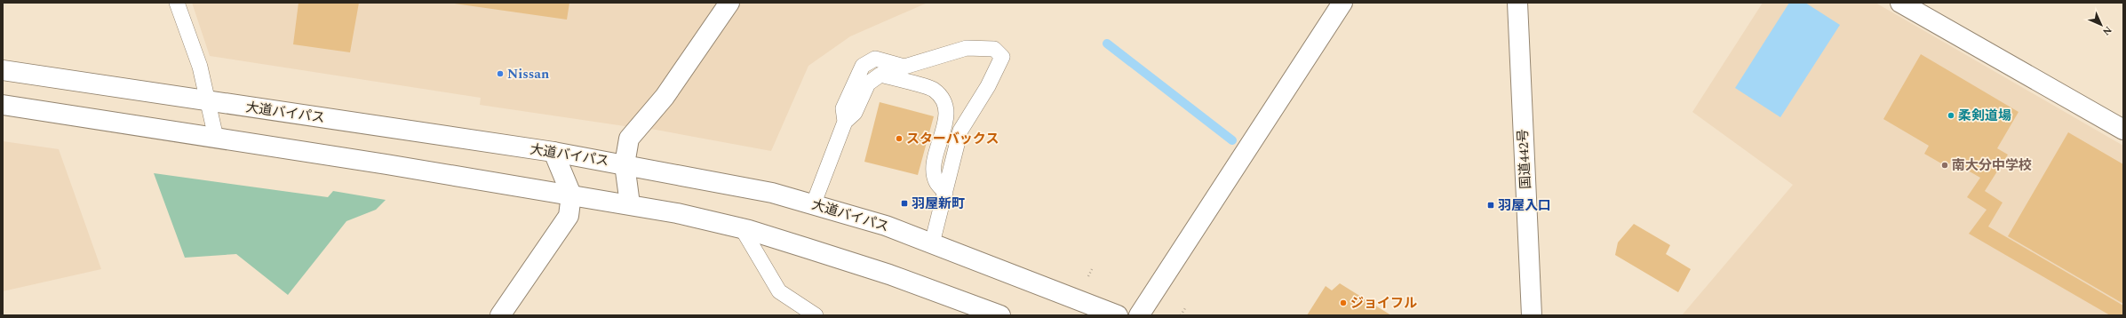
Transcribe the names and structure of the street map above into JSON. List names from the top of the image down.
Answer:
{
  "streets": {
    "main road": ["大道バイパス", "国道442号"]
  },
  "places": {
    "other": [
      "Nissan",
      "柔剣道場",
      "スターバックス",
      "南大分中学校",
      "ジョイフル"
    ],
    "transit": ["羽屋新町", "羽屋入口"]
  },
  "north": "bottom right"
}
